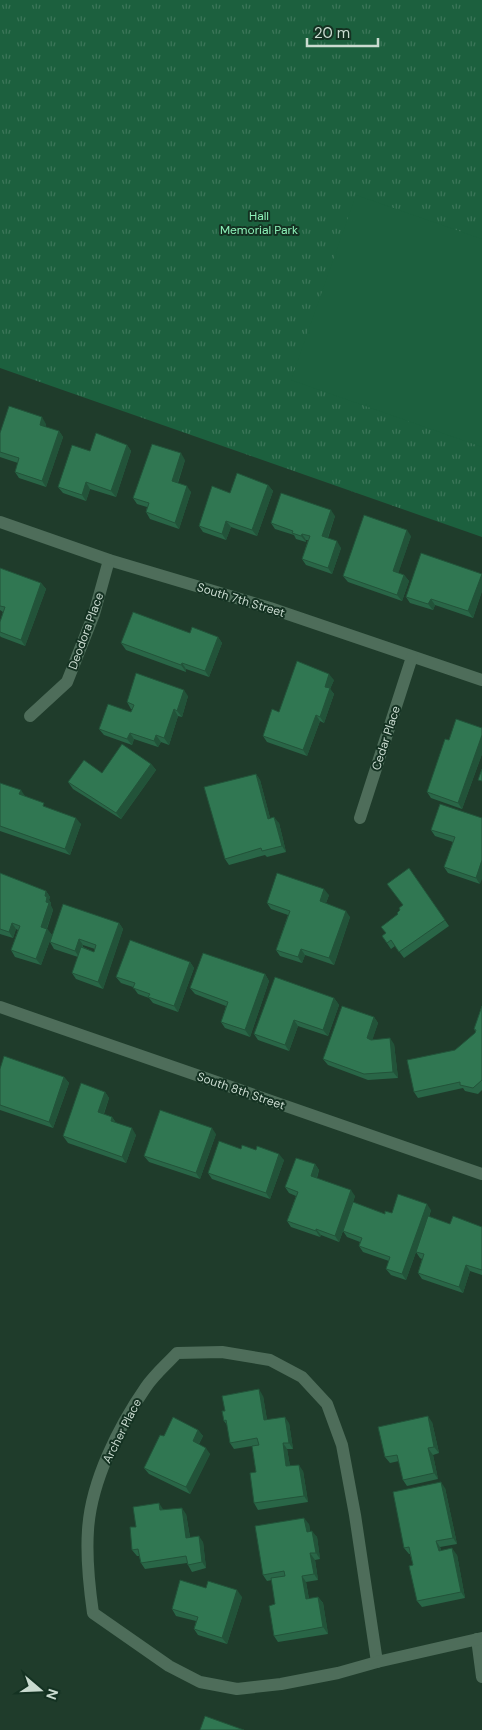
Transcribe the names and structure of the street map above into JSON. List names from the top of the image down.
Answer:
{
  "streets": {
    "street": [
      "South 7th Street",
      "Deodora Place",
      "Cedar Place",
      "South 8th Street",
      "Archer Place"
    ]
  },
  "crossings": [
    ["South 7th Street", "Deodora Place"],
    ["South 7th Street", "Cedar Place"]
  ],
  "parks": ["Hall Memorial Park"],
  "scale_bar": "20 m",
  "north": "right"
}
